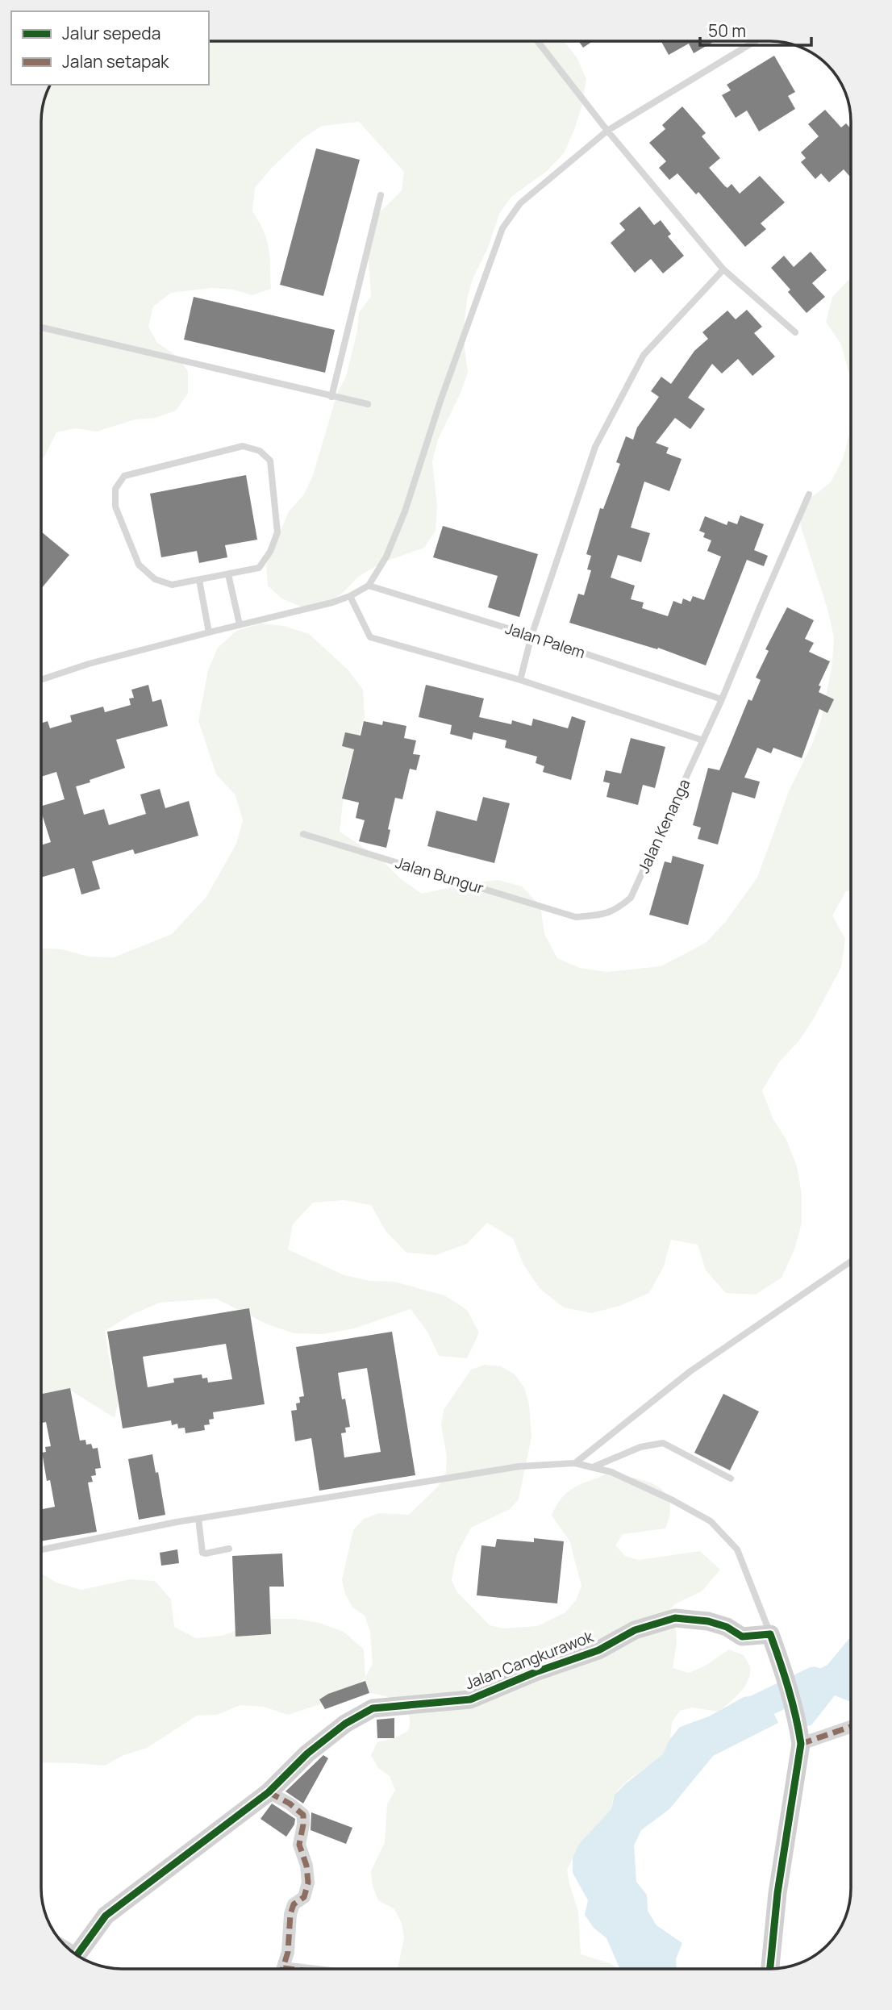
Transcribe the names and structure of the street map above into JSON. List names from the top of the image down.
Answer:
{
  "streets": {
    "street": ["Jalan Cangkurawok"],
    "lane": ["Jalan Palem", "Jalan Kenanga", "Jalan Bungur"]
  },
  "crossings": [
    ["Jalan Palem", "Jalan Kenanga"],
    ["Jalan Kenanga", "Jalan Bungur"]
  ],
  "legend": ["Jalur sepeda", "Jalan setapak"],
  "scale_bar": "50 m"
}
